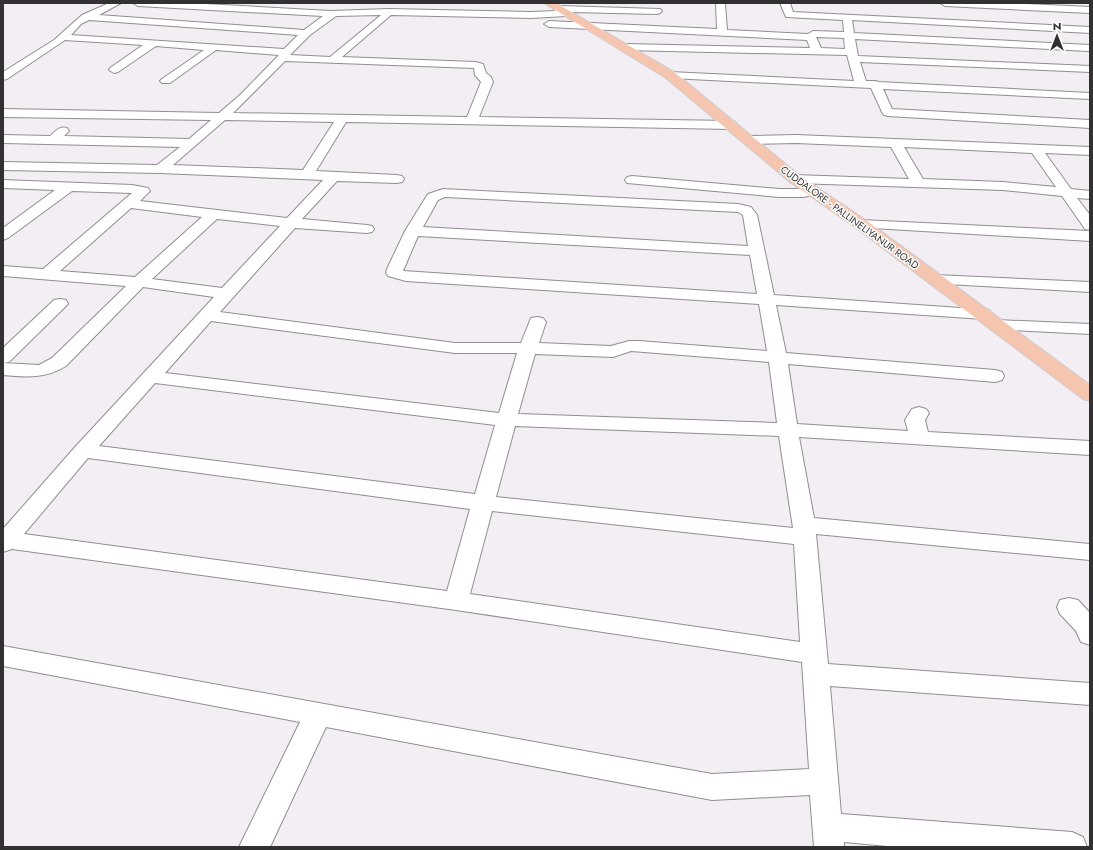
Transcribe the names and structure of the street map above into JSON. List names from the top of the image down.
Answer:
{
  "streets": {
    "main road": ["CUDDALORE - PALLINELIYANUR ROAD"]
  },
  "north": "top"
}
